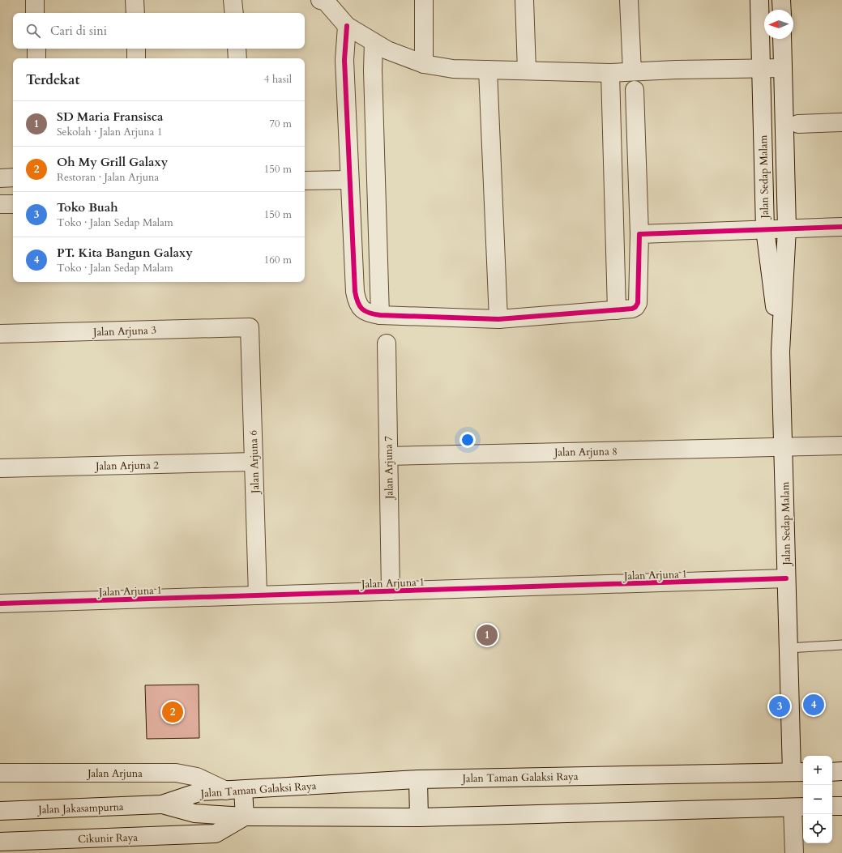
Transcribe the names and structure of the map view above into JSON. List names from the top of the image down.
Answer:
{
  "streets": {
    "street": [
      "Jalan Sedap Malam",
      "Jalan Arjuna 3",
      "Jalan Arjuna 8",
      "Jalan Arjuna 6",
      "Jalan Arjuna 2",
      "Jalan Arjuna 7",
      "Jalan Arjuna 1",
      "Jalan Arjuna",
      "Jalan Taman Galaksi Raya",
      "Jalan Jakasampurna",
      "Cikunir Raya"
    ]
  },
  "crossings": [
    ["Jalan Sedap Malam", "Jalan Arjuna 8"],
    ["Jalan Sedap Malam", "Jalan Arjuna 1"],
    ["Jalan Sedap Malam", "Jalan Taman Galaksi Raya"],
    ["Jalan Arjuna 3", "Jalan Arjuna 6"],
    ["Jalan Arjuna 8", "Jalan Arjuna 7"],
    ["Jalan Arjuna 6", "Jalan Arjuna 2"],
    ["Jalan Arjuna 6", "Jalan Arjuna 1"],
    ["Jalan Arjuna 7", "Jalan Arjuna 1"],
    ["Jalan Arjuna", "Jalan Taman Galaksi Raya"],
    ["Jalan Taman Galaksi Raya", "Jalan Jakasampurna"],
    ["Jalan Taman Galaksi Raya", "Cikunir Raya"]
  ],
  "north": "left",
  "page": {
    "search": "Cari di sini",
    "heading": ["Terdekat", "4 hasil"],
    "list": [
      {
        "mark": "1",
        "name": "SD Maria Fransisca",
        "note": "Sekolah · Jalan Arjuna 1",
        "value": "70 m"
      },
      {
        "mark": "2",
        "name": "Oh My Grill Galaxy",
        "note": "Restoran · Jalan Arjuna",
        "value": "150 m"
      },
      {
        "mark": "3",
        "name": "Toko Buah",
        "note": "Toko · Jalan Sedap Malam",
        "value": "150 m"
      },
      {
        "mark": "4",
        "name": "PT. Kita Bangun Galaxy",
        "note": "Toko · Jalan Sedap Malam",
        "value": "160 m"
      }
    ],
    "pins": [
      "1",
      "4",
      "3",
      "2"
    ],
    "map_buttons": ["+", "−"]
  }
}
